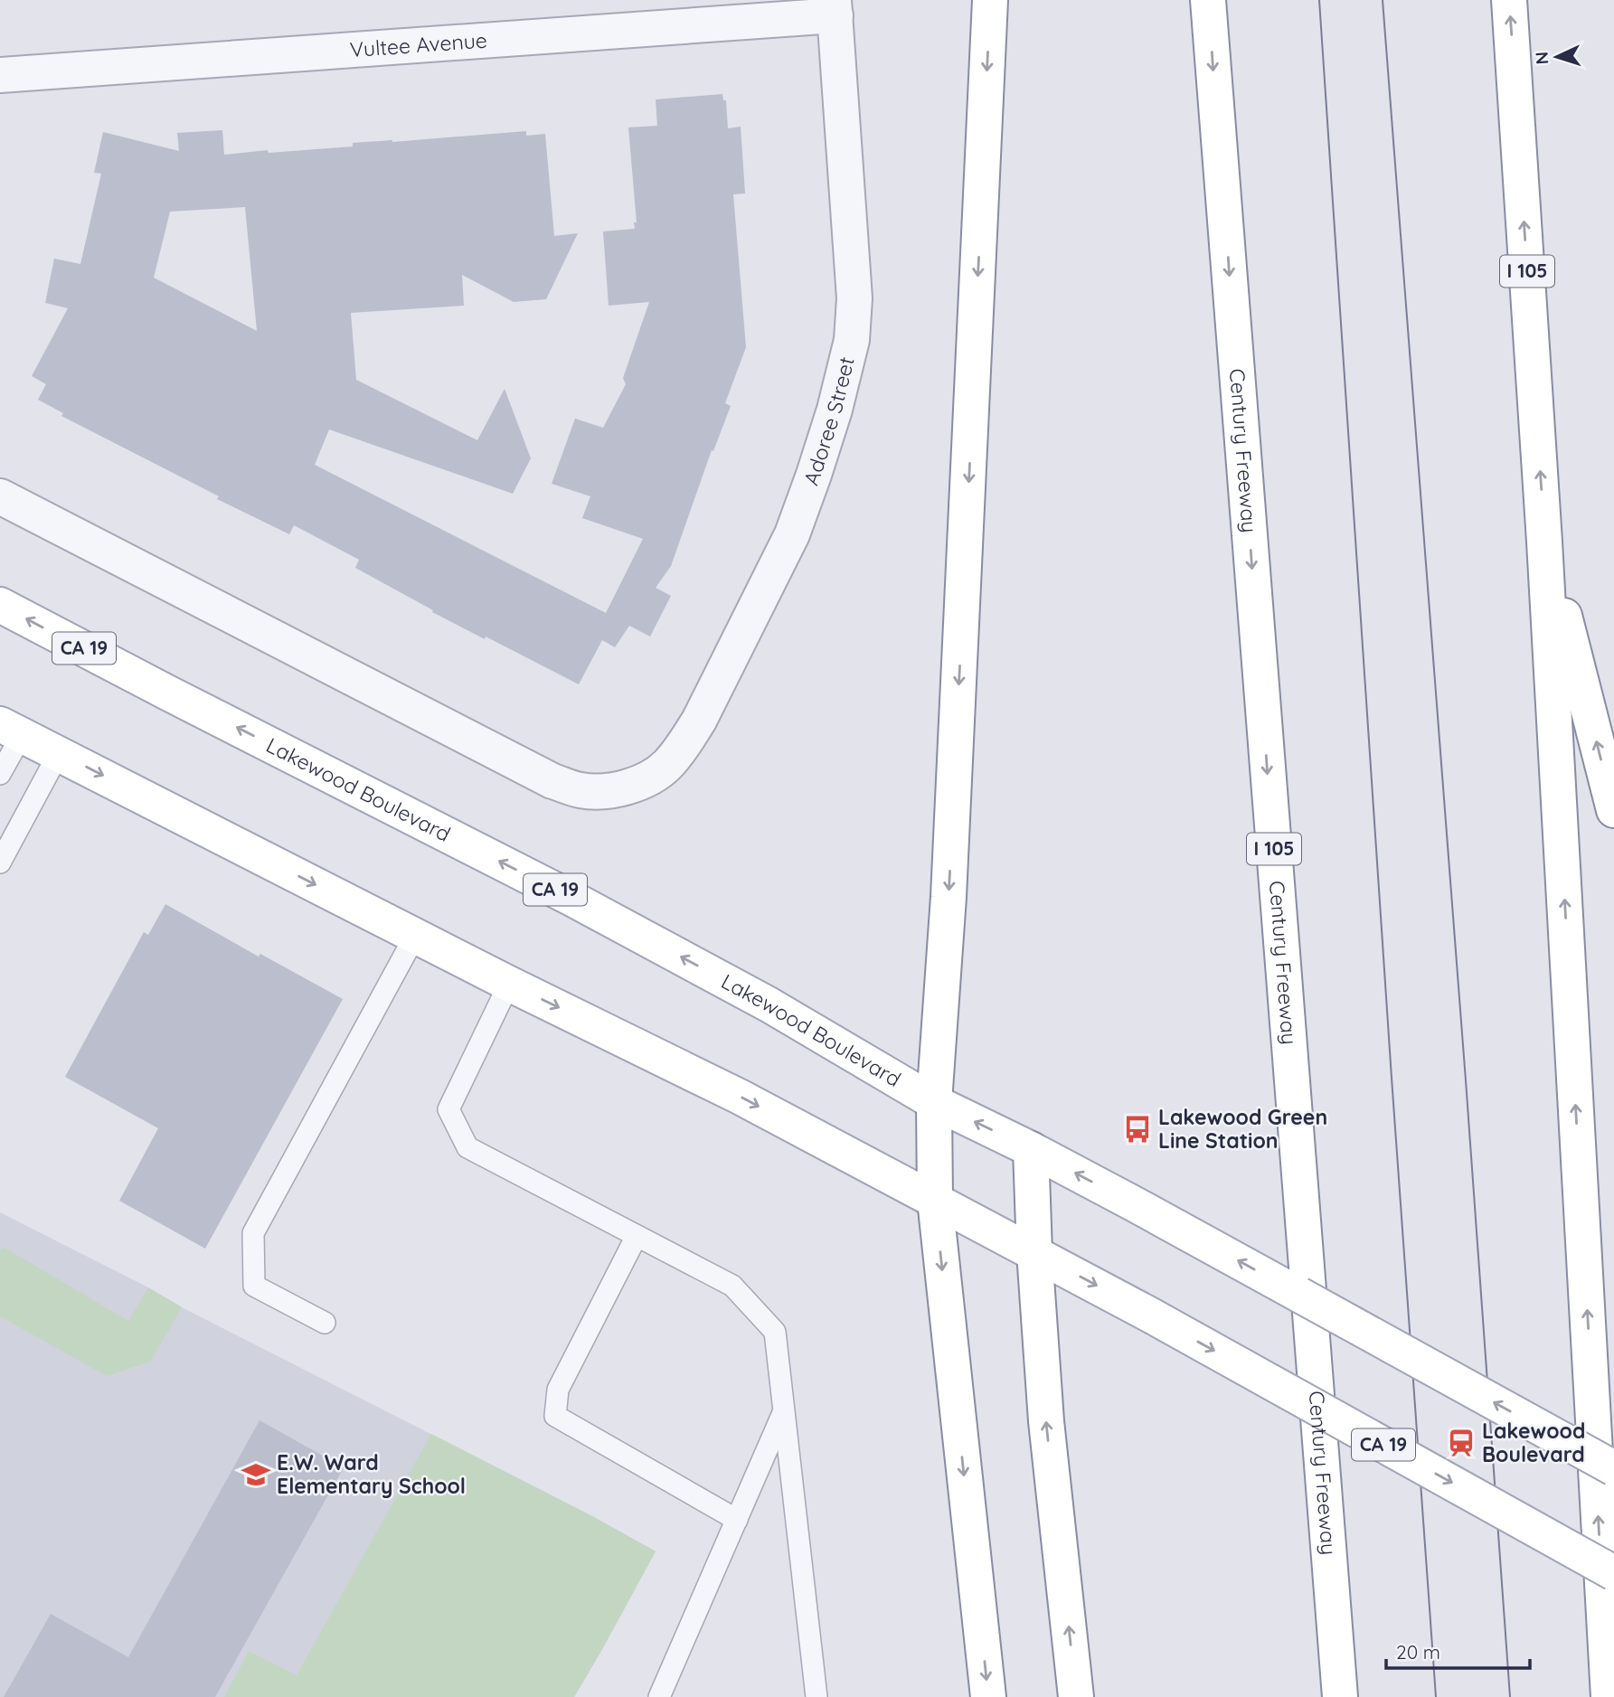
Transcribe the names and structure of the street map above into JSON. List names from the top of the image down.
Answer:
{
  "streets": {
    "main road": [
      "I 105",
      "Century Freeway",
      "CA 19",
      "Lakewood Boulevard"
    ],
    "street": ["Vultee Avenue", "Adoree Street"]
  },
  "crossings": [
    ["Vultee Avenue", "Adoree Street"]
  ],
  "places": {
    "bus stop": ["Lakewood Green Line Station"],
    "station": ["Lakewood Boulevard"],
    "school or university": ["E.W. Ward Elementary School"]
  },
  "scale_bar": "20 m",
  "north": "left"
}
